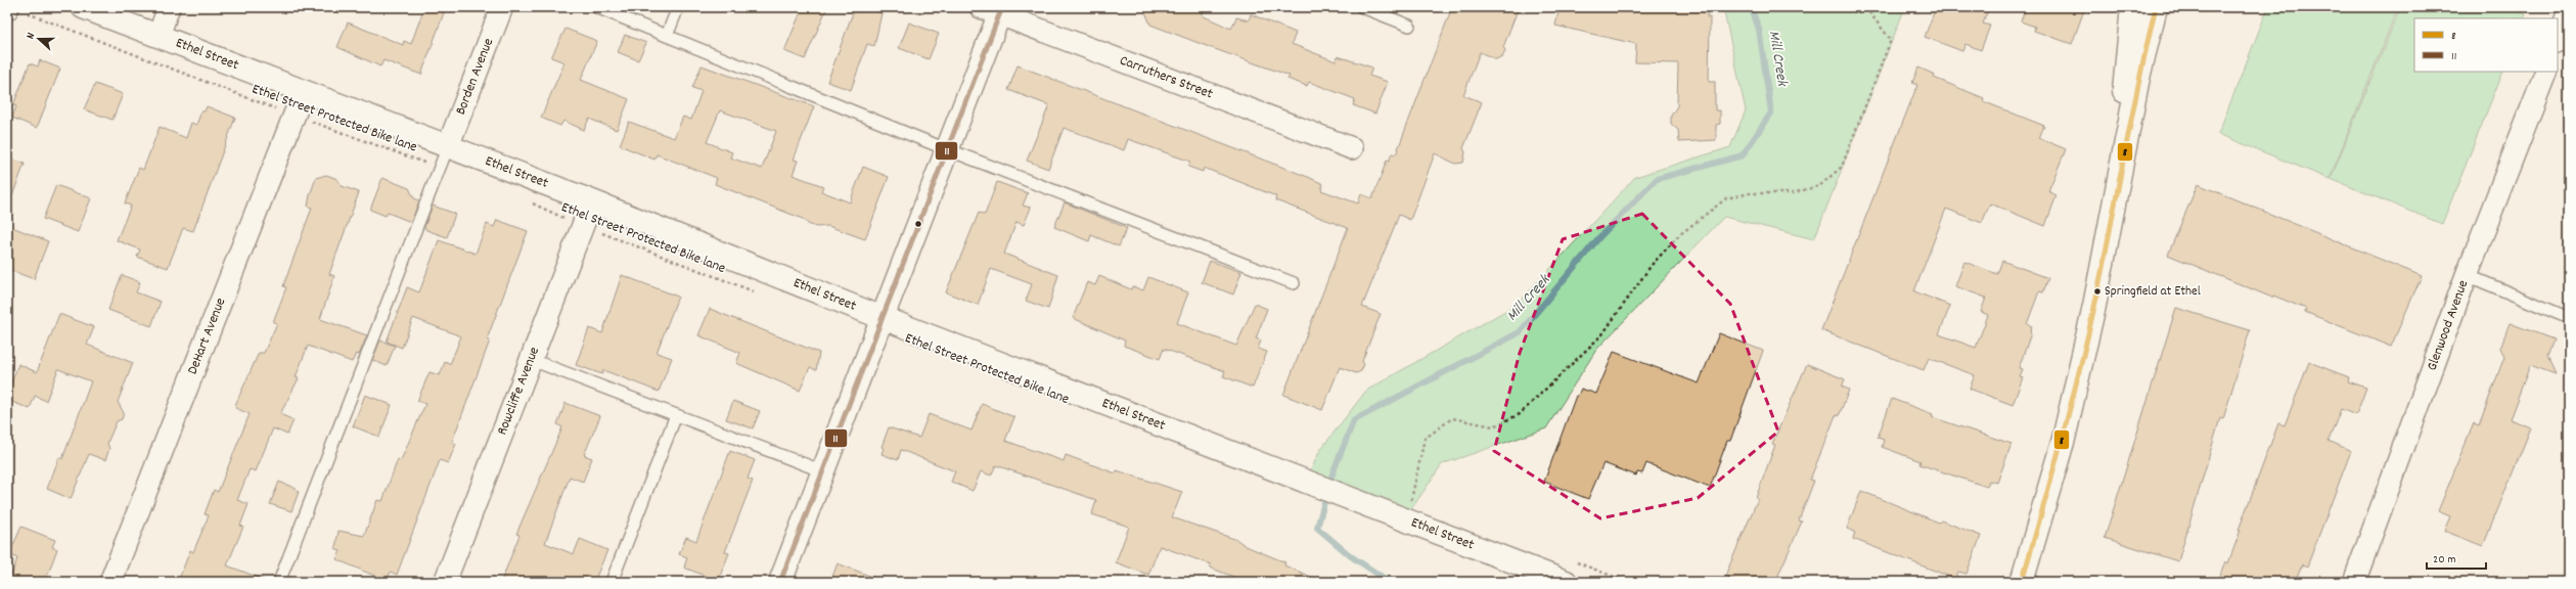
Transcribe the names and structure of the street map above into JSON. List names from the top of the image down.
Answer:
{
  "streets": {
    "street": [
      "Ethel Street",
      "Borden Avenue",
      "Carruthers Street",
      "Glenwood Avenue",
      "DeHart Avenue",
      "Rowcliffe Avenue"
    ],
    "path": ["Ethel Street Protected Bike lane"]
  },
  "crossings": [
    ["Ethel Street", "Borden Avenue"],
    ["Ethel Street", "DeHart Avenue"],
    ["Ethel Street", "Rowcliffe Avenue"],
    ["Ethel Street Protected Bike lane", "DeHart Avenue"],
    ["Ethel Street Protected Bike lane", "Rowcliffe Avenue"]
  ],
  "water": ["Mill Creek"],
  "places": ["Springfield at Ethel"],
  "lines": ["transit line 8", "transit line 11"],
  "legend": ["8", "11"],
  "scale_bar": "20 m",
  "north": "left"
}
